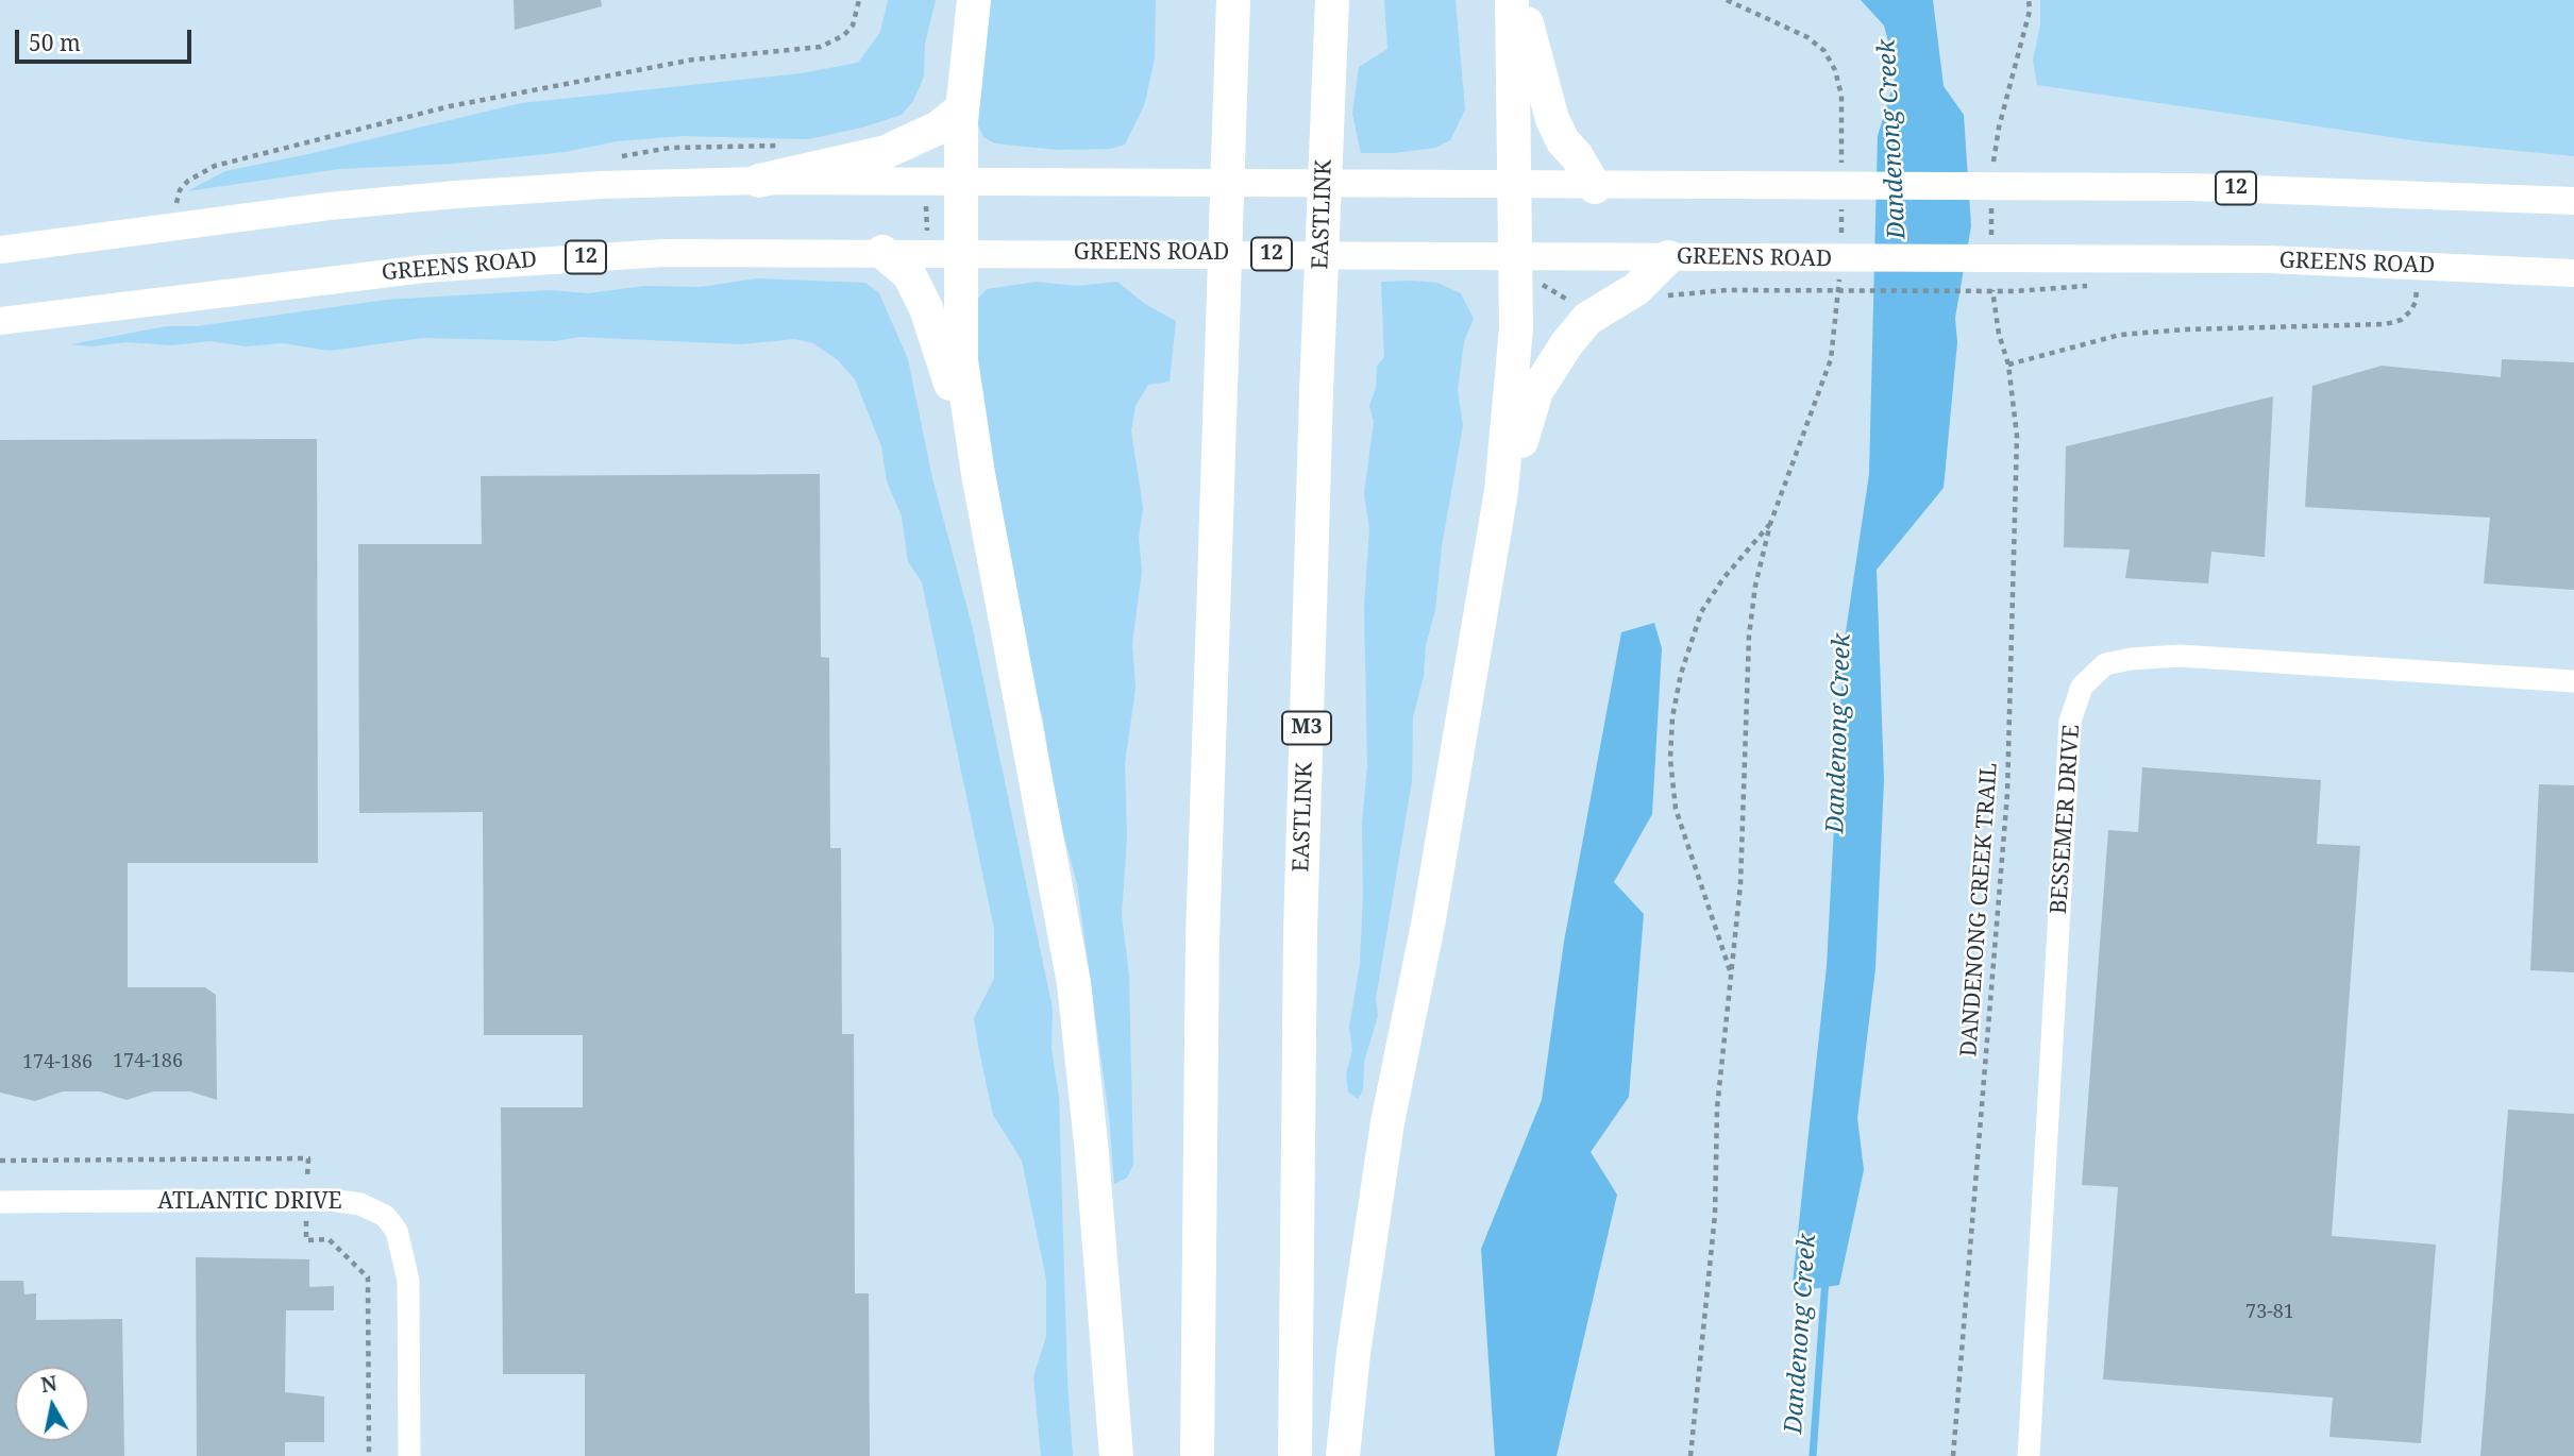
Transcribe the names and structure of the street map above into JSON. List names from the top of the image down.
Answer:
{
  "streets": {
    "highway": ["EASTLINK", "M3"],
    "main road": ["12", "GREENS ROAD"],
    "street": ["BESSEMER DRIVE", "ATLANTIC DRIVE"],
    "path": ["DANDENONG CREEK TRAIL"]
  },
  "crossings": [
    ["GREENS ROAD", "DANDENONG CREEK TRAIL"]
  ],
  "water": ["Dandenong Creek"],
  "house_numbers": ["174-186", "174-186", "73-81"],
  "scale_bar": "50 m",
  "north": "top"
}
